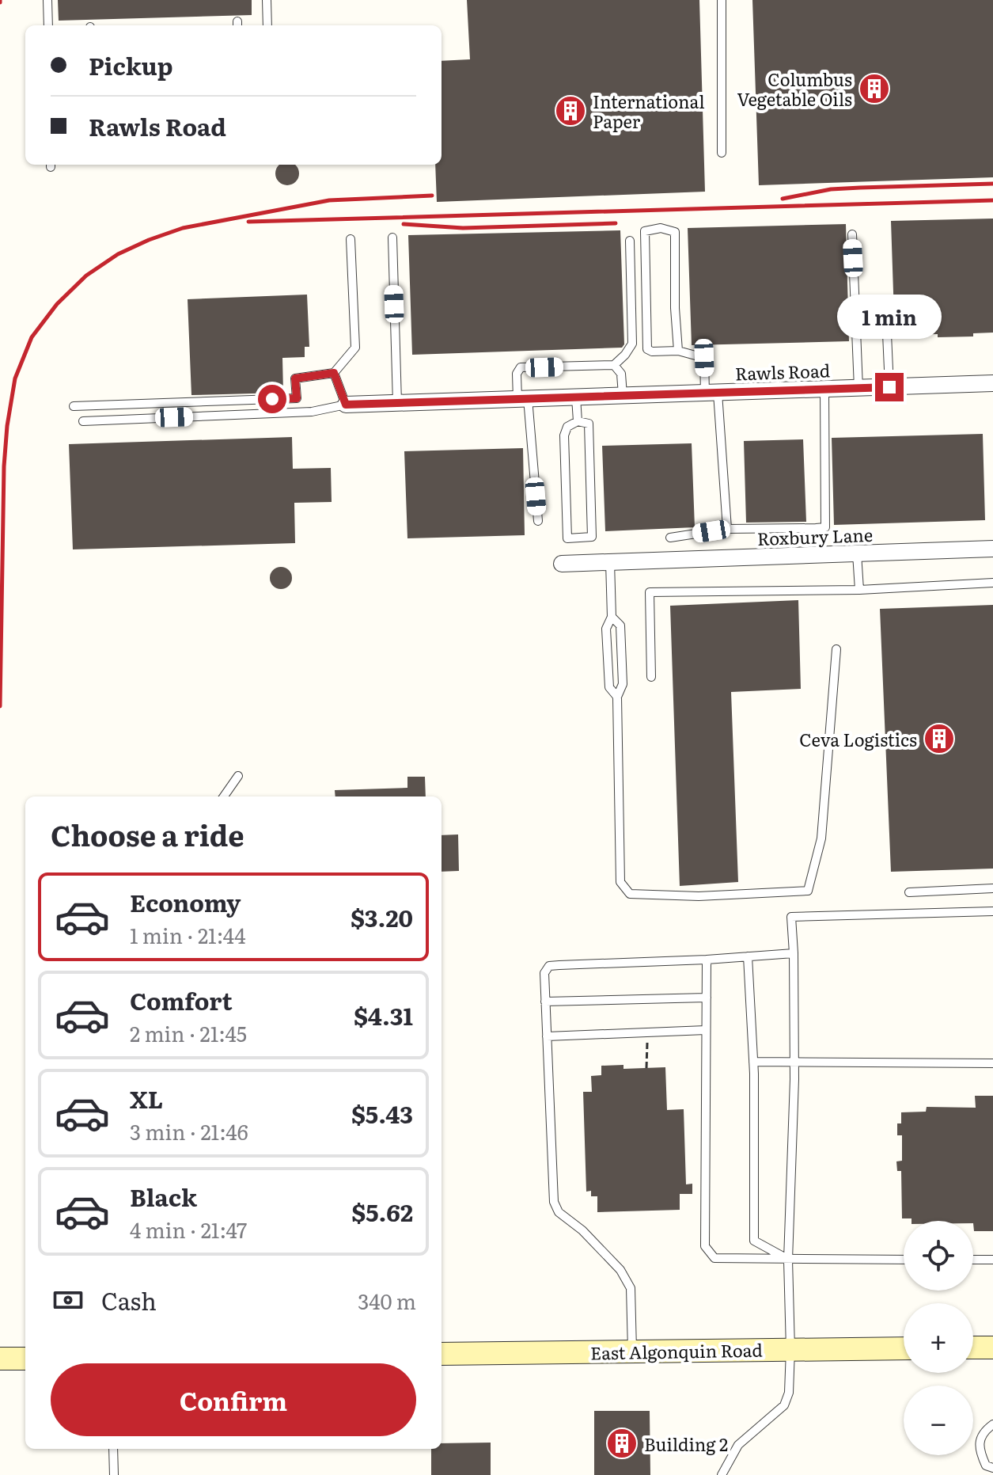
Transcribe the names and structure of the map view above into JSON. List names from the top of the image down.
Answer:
{
  "streets": {
    "main road": ["East Algonquin Road"],
    "street": ["Rawls Road", "Roxbury Lane"]
  },
  "places": {
    "building": [
      "Columbus Vegetable Oils",
      "International Paper",
      "Ceva Logistics",
      "Building 2"
    ]
  },
  "page": {
    "banner": ["Pickup", "Rawls Road"],
    "bubble": "1 min",
    "heading": "Choose a ride",
    "list": [
      {
        "name": "Economy",
        "note": "1 min · 21:44",
        "value": "$3.20"
      },
      {
        "name": "Comfort",
        "note": "2 min · 21:45",
        "value": "$4.31"
      },
      {
        "name": "XL",
        "note": "3 min · 21:46",
        "value": "$5.43"
      },
      {
        "name": "Black",
        "note": "4 min · 21:47",
        "value": "$5.62"
      }
    ],
    "map_buttons": ["+", "−"],
    "pay": ["Cash", "340 m"],
    "buttons": "Confirm"
  }
}
